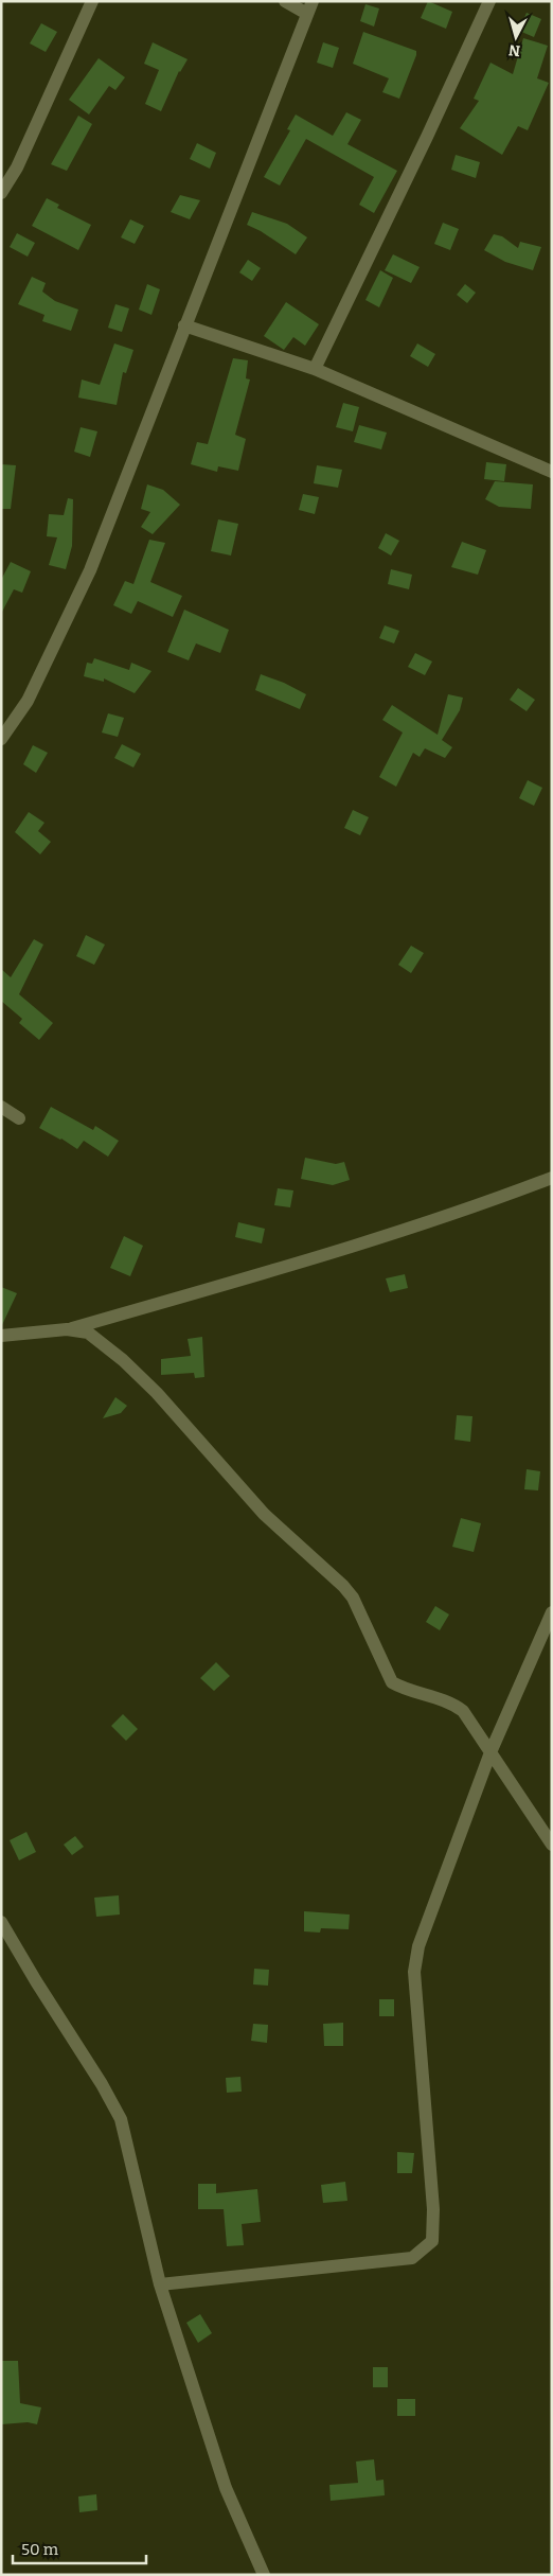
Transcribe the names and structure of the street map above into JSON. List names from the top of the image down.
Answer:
{
  "scale_bar": "50 m",
  "north": "bottom"
}
